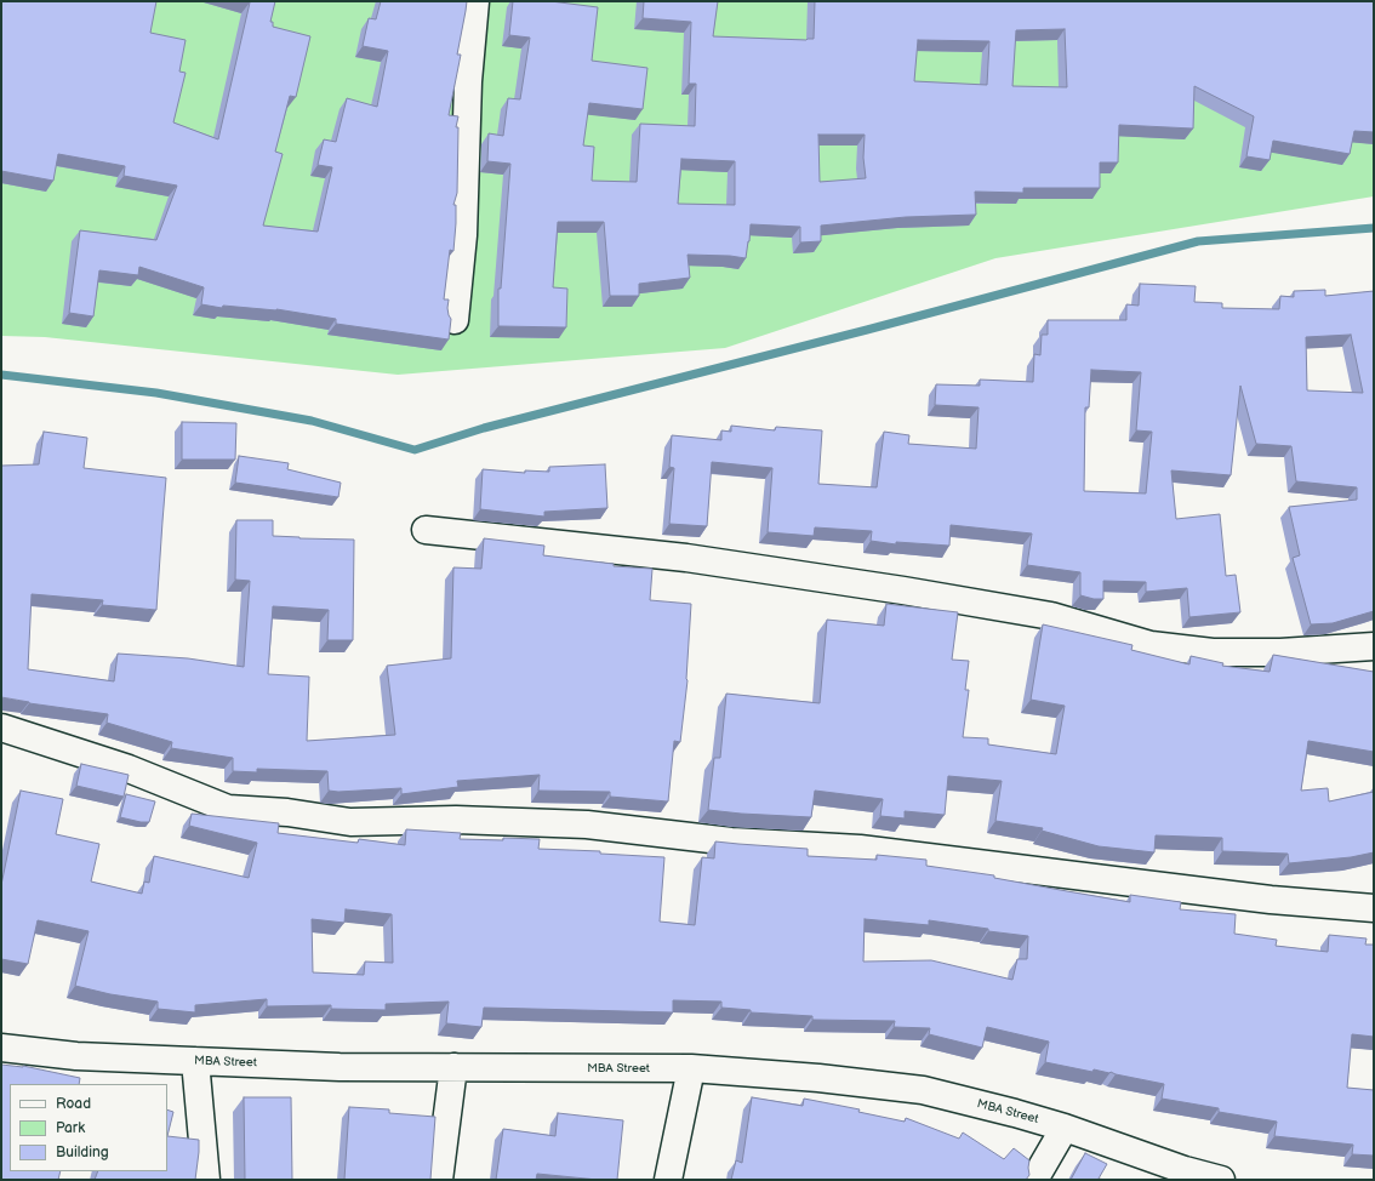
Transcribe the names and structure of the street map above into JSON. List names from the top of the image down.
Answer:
{
  "streets": {
    "street": ["MBA Street"]
  },
  "legend": ["Road", "Park", "Building"]
}
